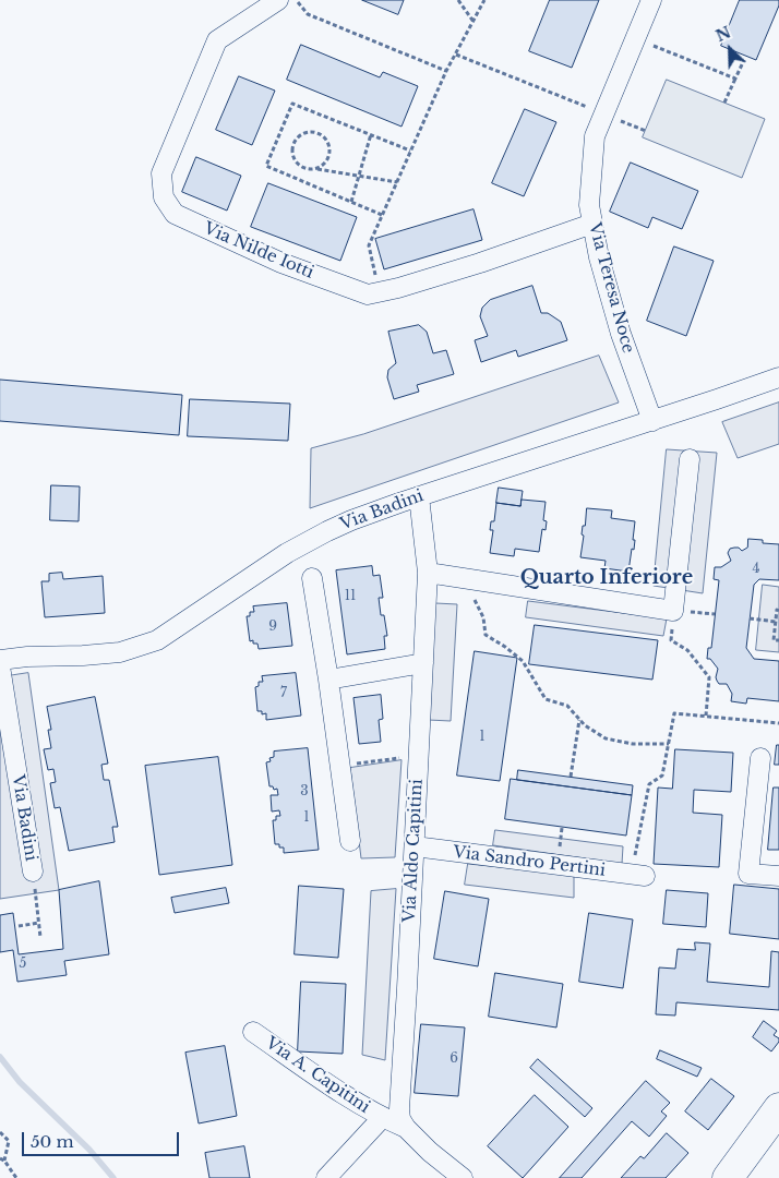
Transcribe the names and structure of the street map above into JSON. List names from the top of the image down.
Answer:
{
  "streets": {
    "street": [
      "Via Nilde Iotti",
      "Via Teresa Noce",
      "Via Badini",
      "Via Aldo Capitini",
      "Via Sandro Pertini",
      "Via A. Capitini"
    ]
  },
  "crossings": [
    ["Via Nilde Iotti", "Via Teresa Noce"],
    ["Via Teresa Noce", "Via Badini"],
    ["Via Badini", "Via Aldo Capitini"],
    ["Via Aldo Capitini", "Via Sandro Pertini"],
    ["Via Aldo Capitini", "Via A. Capitini"]
  ],
  "districts": ["Quarto Inferiore"],
  "house_numbers": [
    "4",
    "11",
    "9",
    "7",
    "1",
    "3",
    "1",
    "5",
    "6"
  ],
  "scale_bar": "50 m",
  "north": "top left"
}
